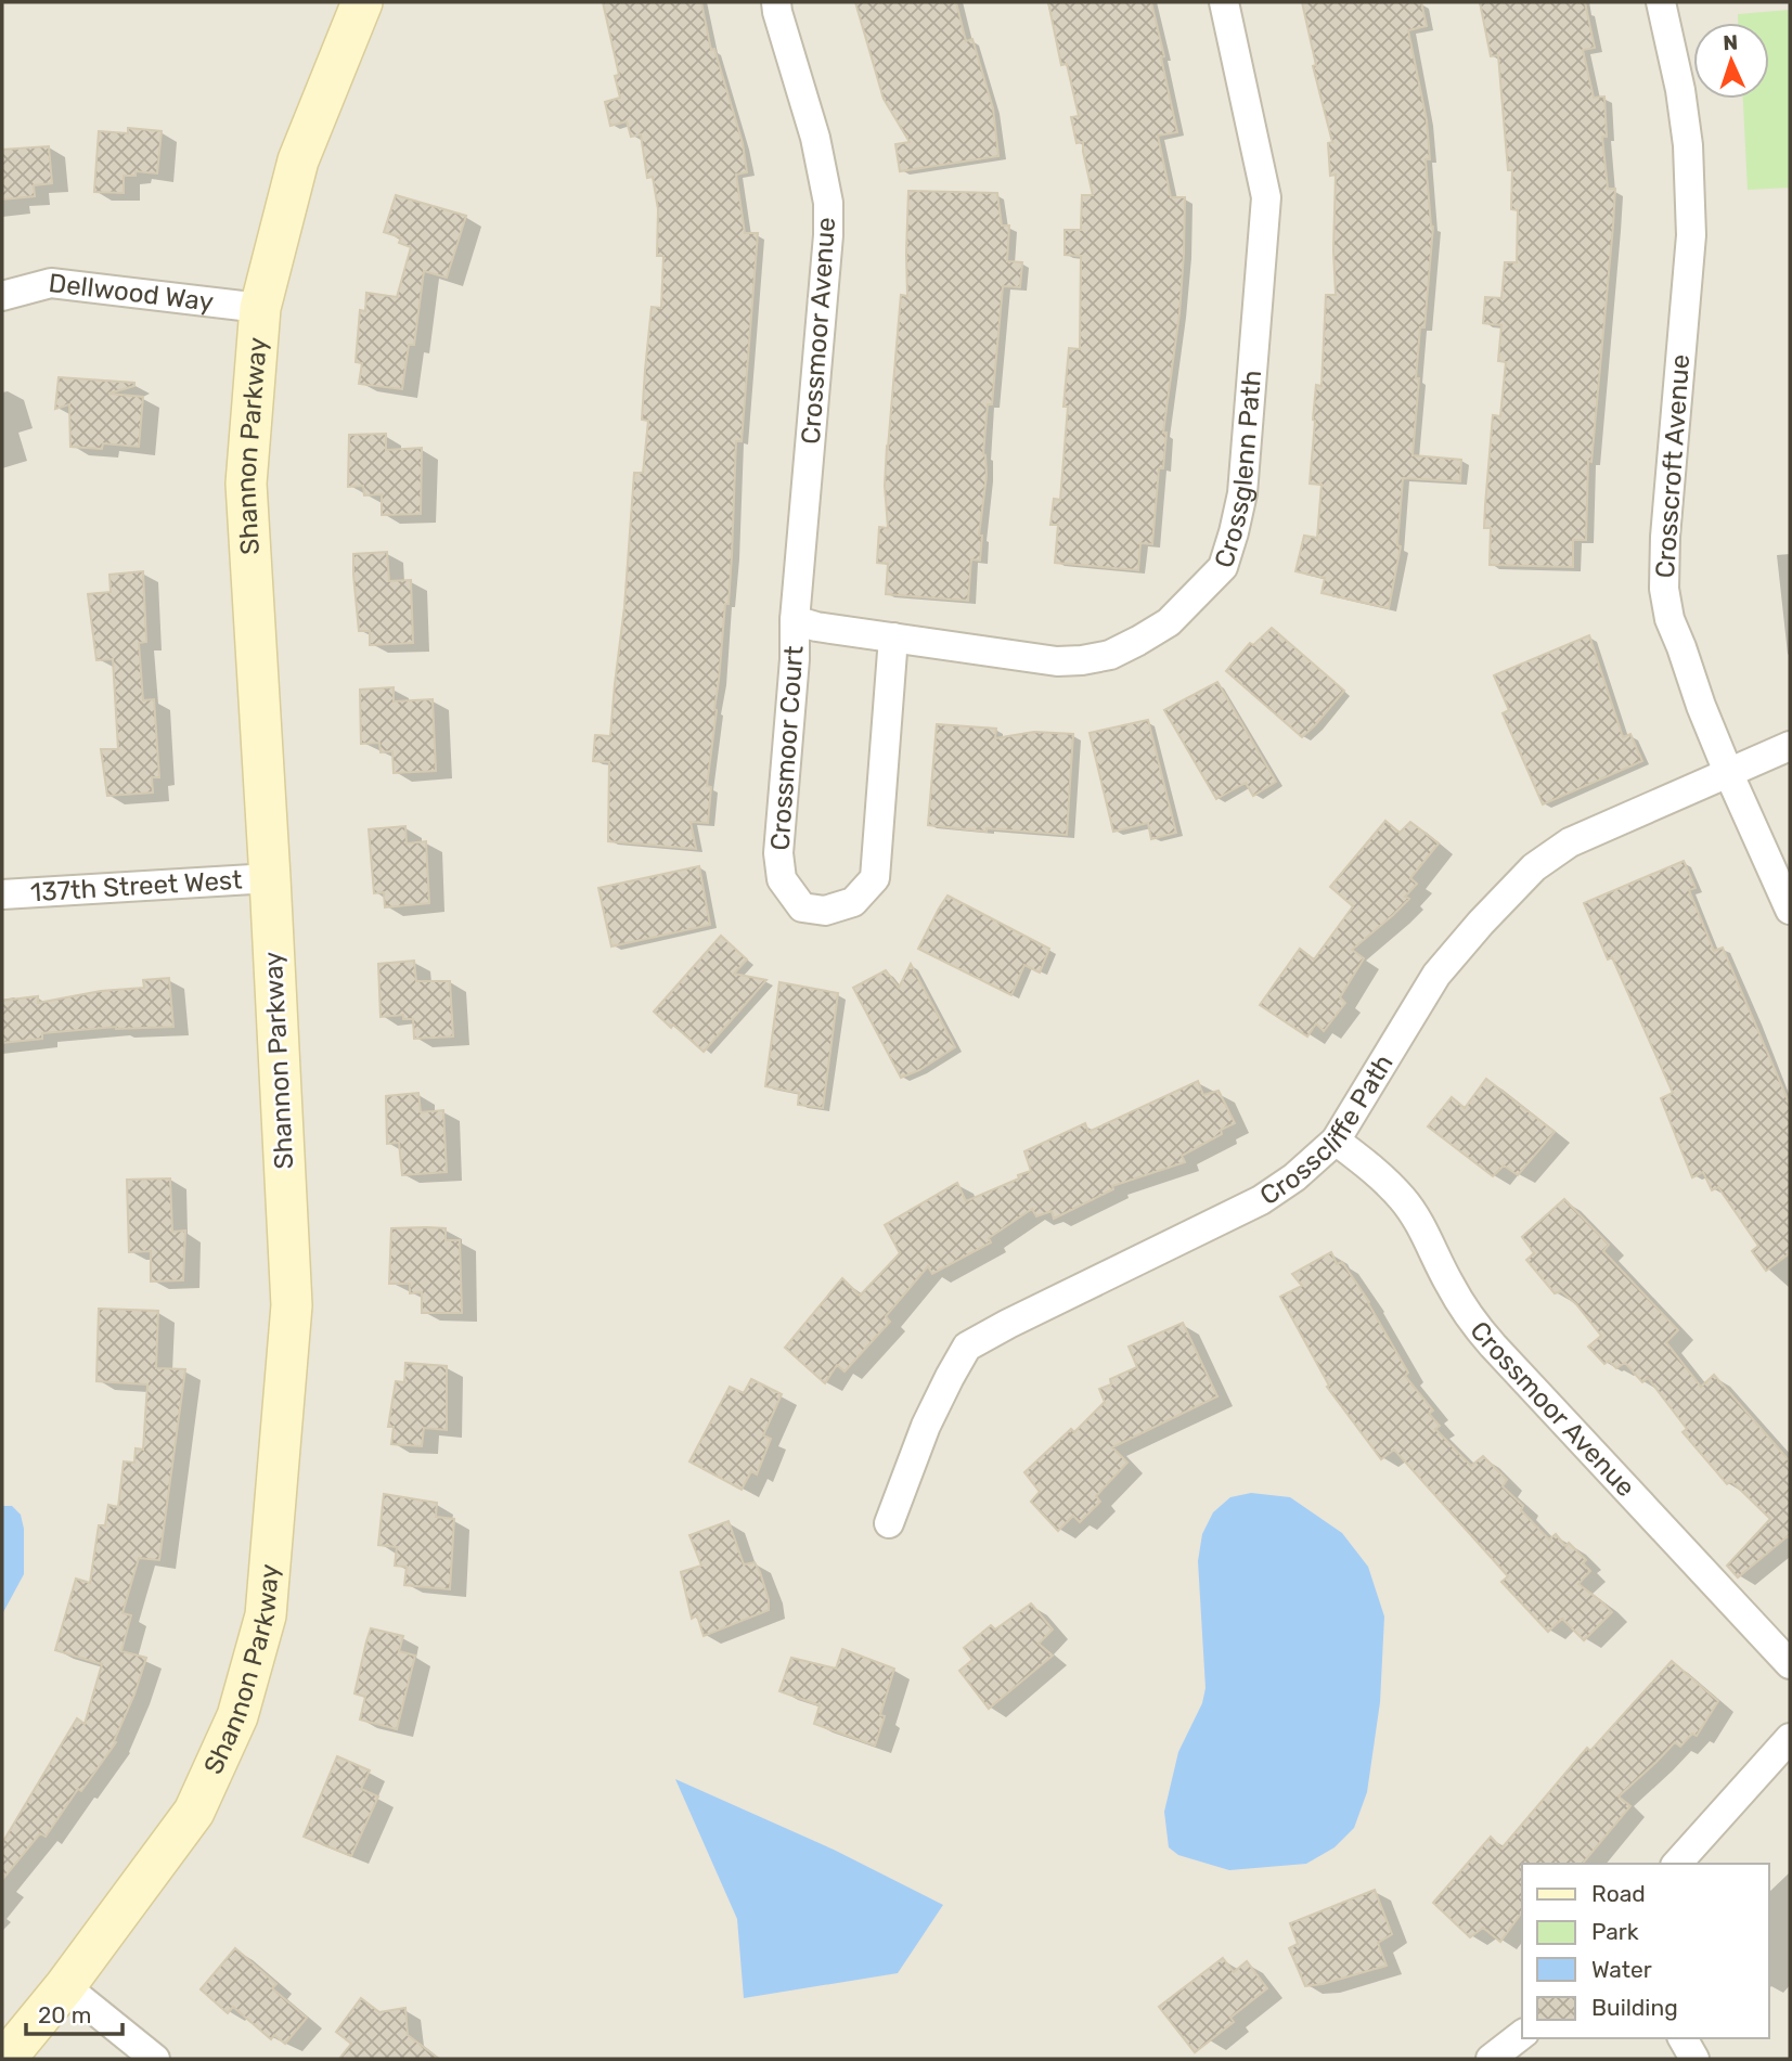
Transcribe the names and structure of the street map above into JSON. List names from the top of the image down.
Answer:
{
  "streets": {
    "street": [
      "Dellwood Way",
      "Crossmoor Avenue",
      "Shannon Parkway",
      "Crossglenn Path",
      "Crosscroft Avenue",
      "Crossmoor Court",
      "137th Street West",
      "Crosscliffe Path"
    ]
  },
  "crossings": [
    ["Dellwood Way", "Shannon Parkway"],
    ["Crossmoor Avenue", "Crossglenn Path"],
    ["Crossmoor Avenue", "Crossmoor Court"],
    ["Crossmoor Avenue", "Crosscliffe Path"],
    ["Shannon Parkway", "137th Street West"],
    ["Crossglenn Path", "Crossmoor Court"],
    ["Crosscroft Avenue", "Crosscliffe Path"]
  ],
  "legend": [
    "Road",
    "Park",
    "Water",
    "Building"
  ],
  "scale_bar": "20 m",
  "north": "top"
}
